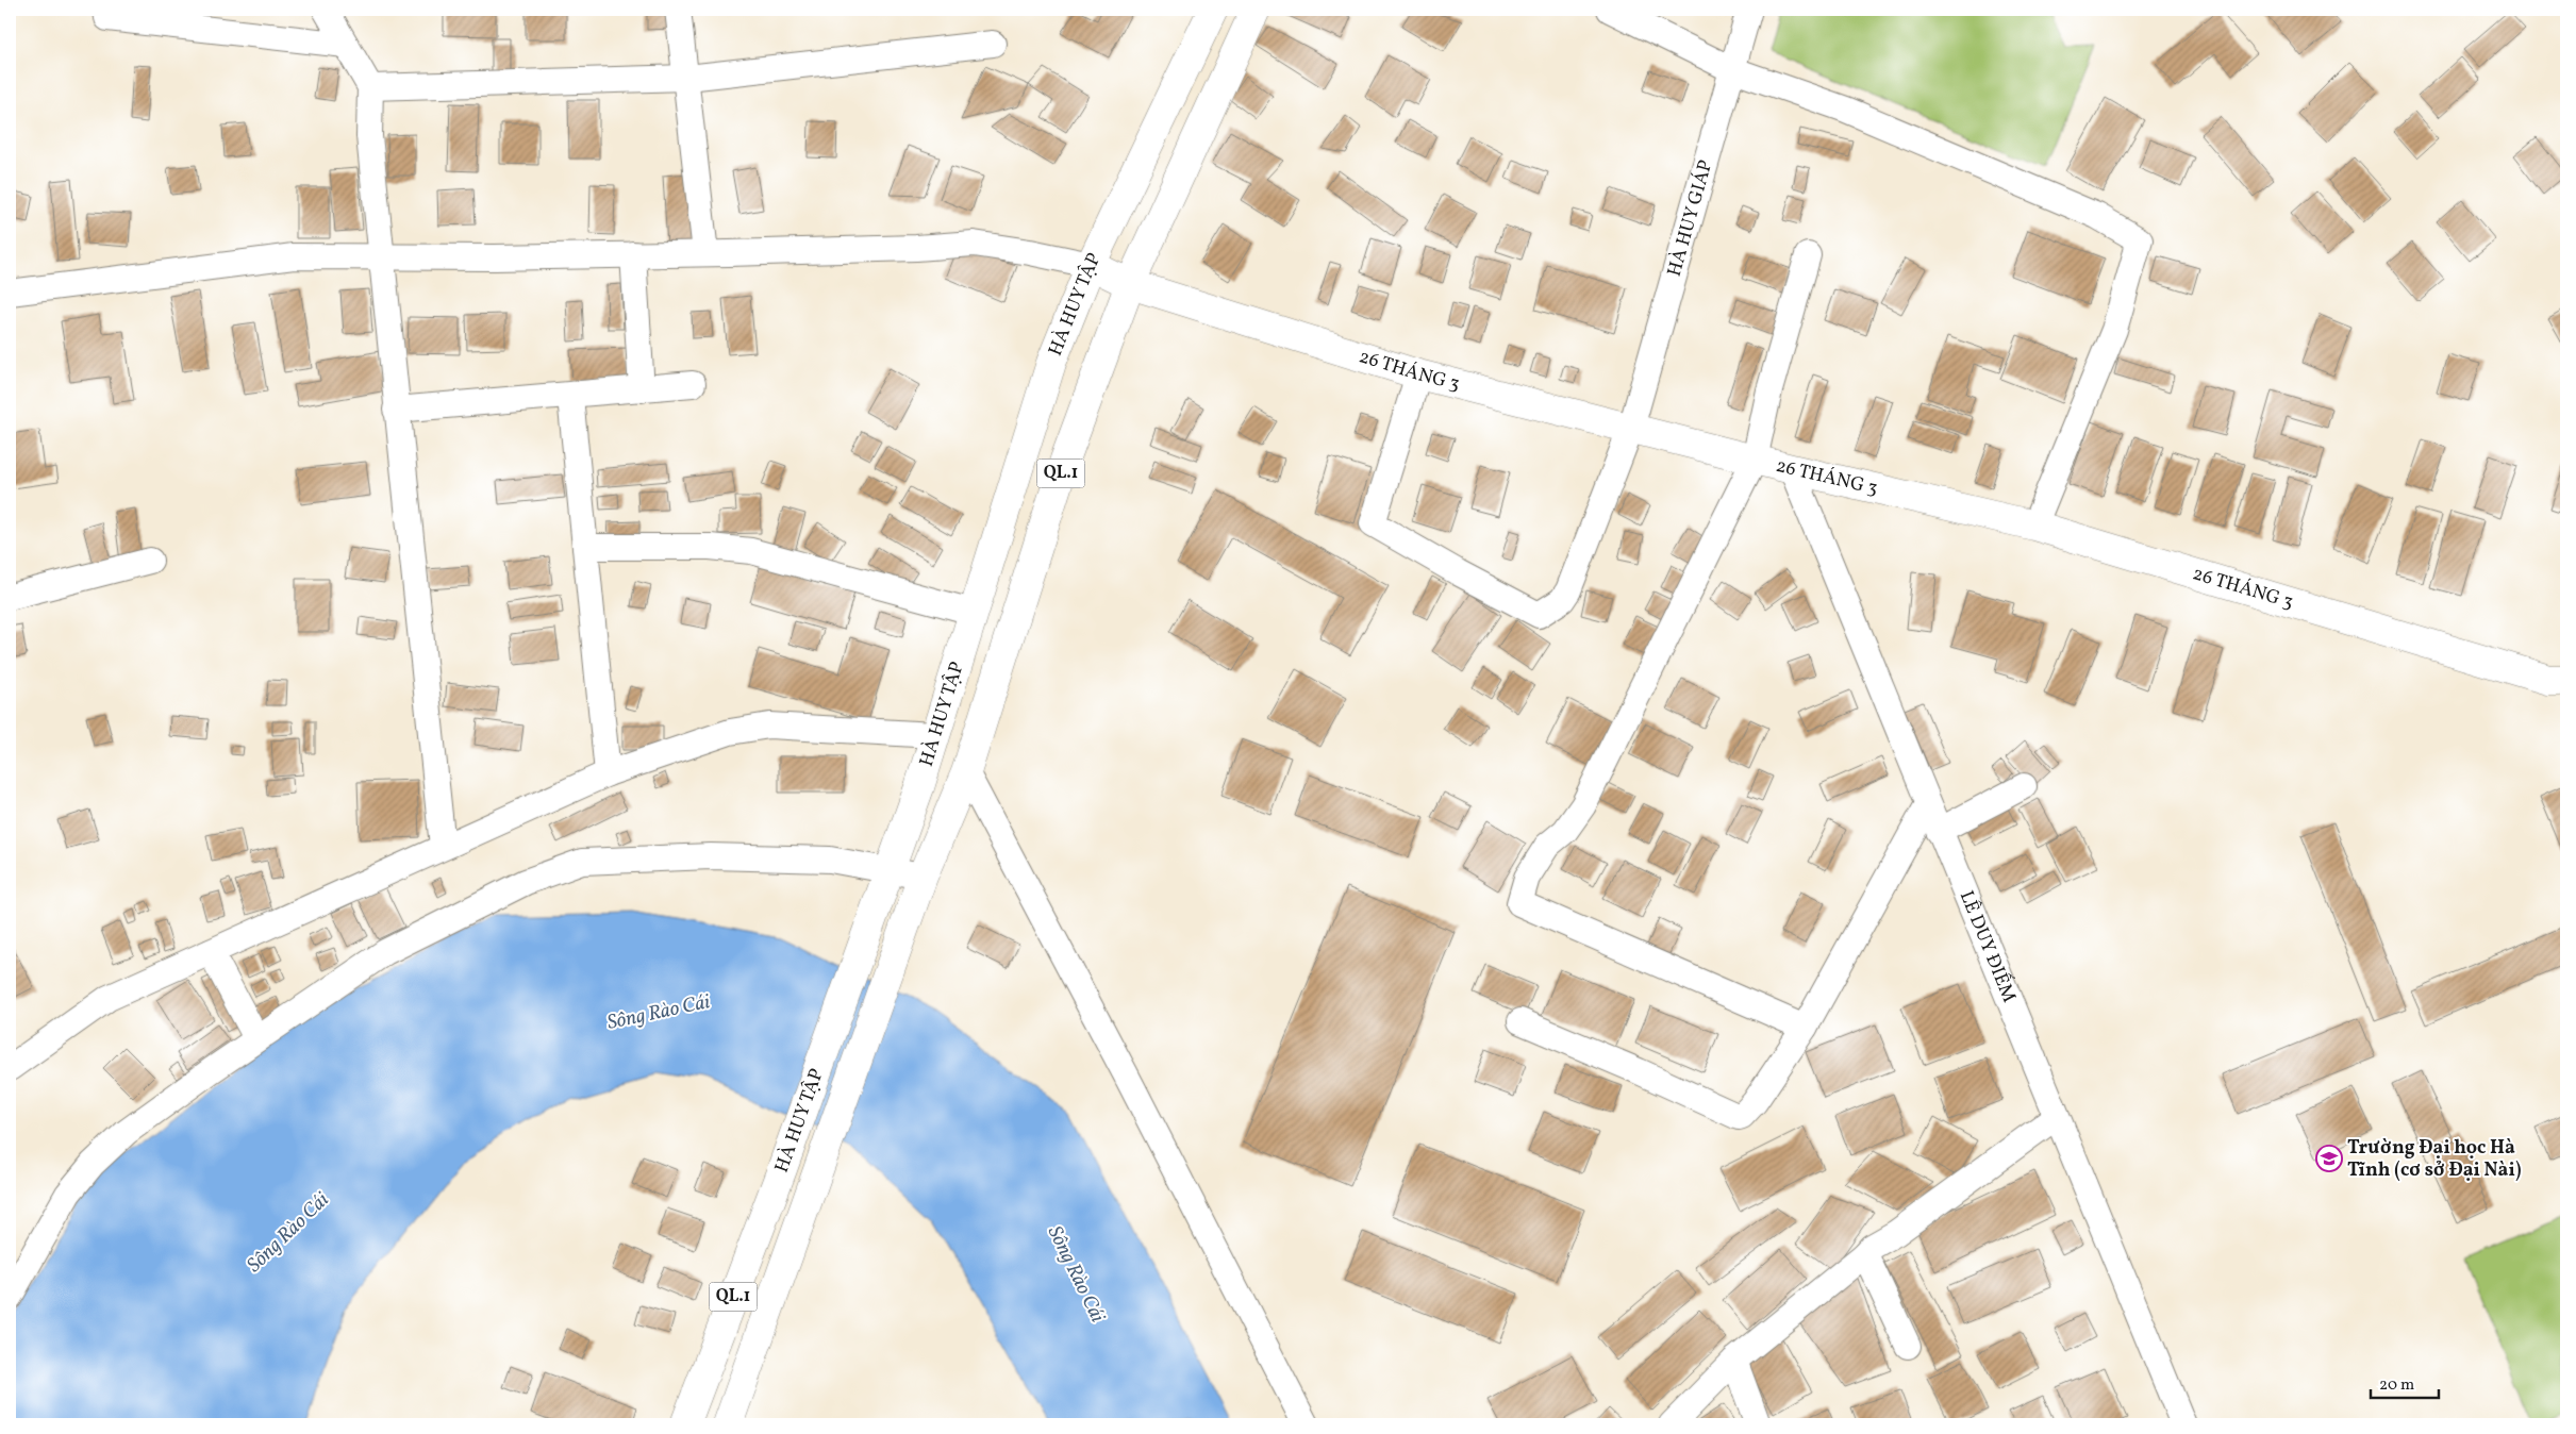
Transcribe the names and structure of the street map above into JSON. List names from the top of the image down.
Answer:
{
  "streets": {
    "main road": ["HÀ HUY TẬP", "26 THÁNG 3", "QL.1"],
    "street": ["HÀ HUY GIÁP", "LÊ DUY ĐIẾM"]
  },
  "crossings": [
    ["HÀ HUY GIÁP", "26 THÁNG 3"],
    ["HÀ HUY TẬP", "26 THÁNG 3"],
    ["26 THÁNG 3", "LÊ DUY ĐIẾM"]
  ],
  "water": ["Sông Rào Cái"],
  "places": {
    "school or university": ["Trường Đại học Hà Tĩnh (cơ sở Đại Nài)"]
  },
  "scale_bar": "20 m"
}
